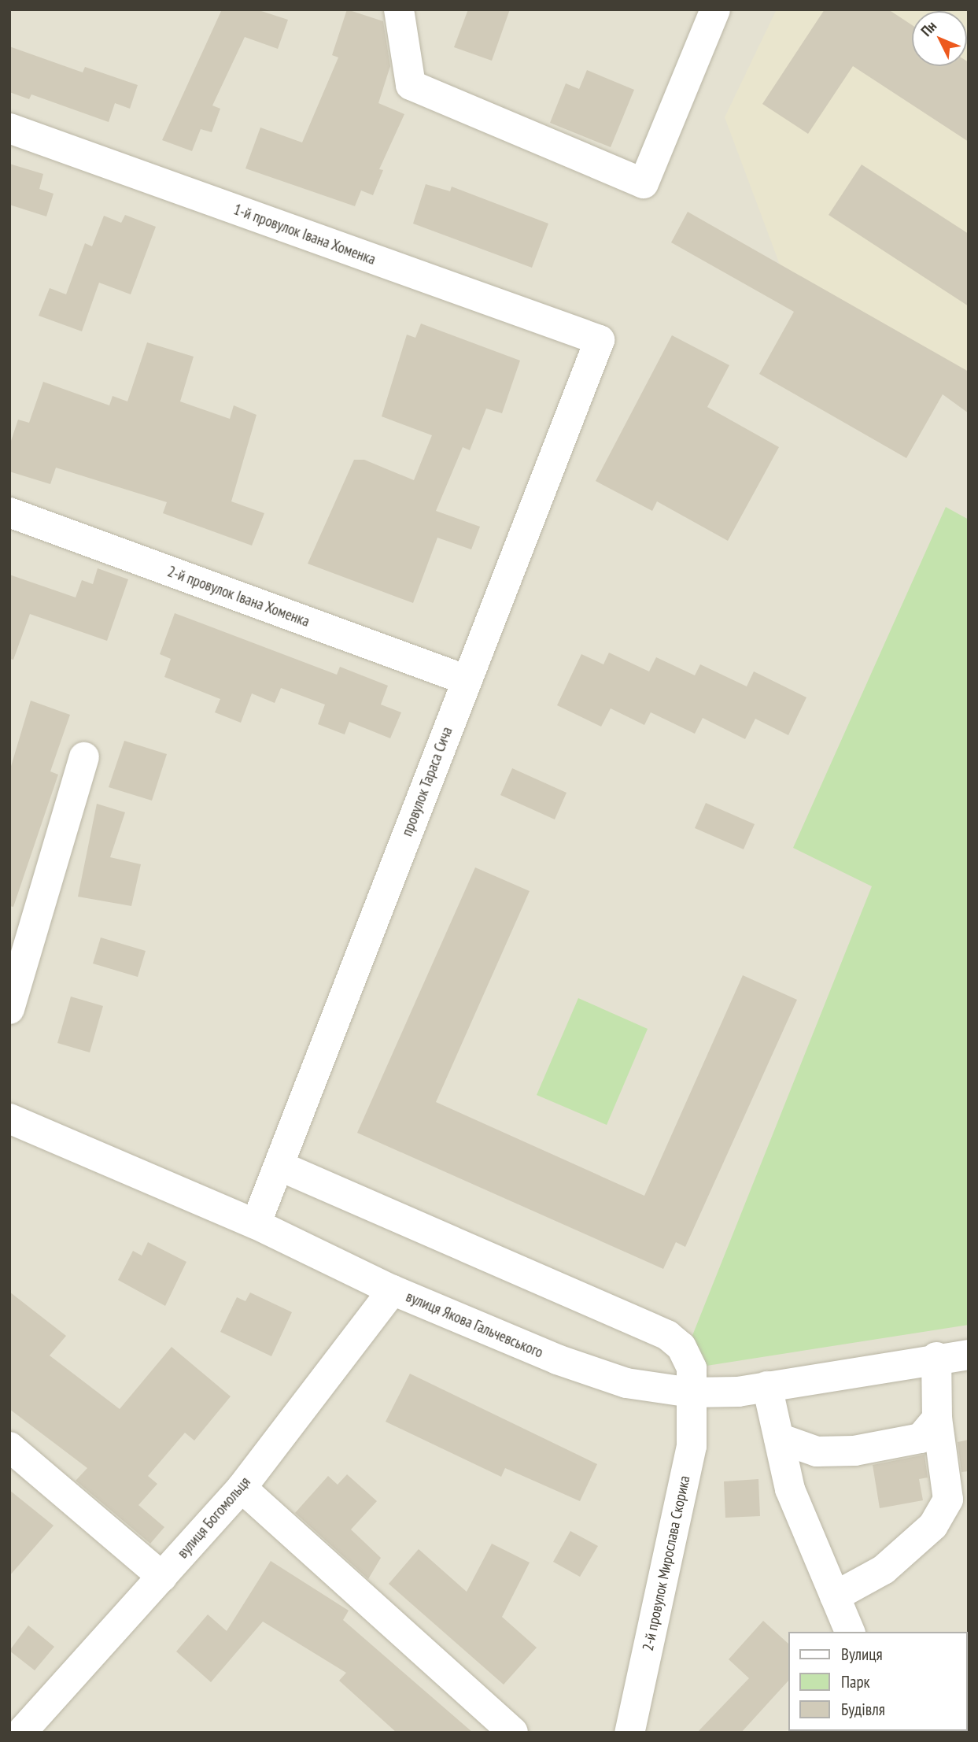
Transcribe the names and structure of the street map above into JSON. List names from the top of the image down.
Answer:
{
  "streets": {
    "street": [
      "1-й провулок Івана Хоменка",
      "2-й провулок Івана Хоменка",
      "провулок Тараса Сича",
      "вулиця Якова Гальчевського",
      "вулиця Богомольця",
      "2-й провулок Мирослава Скорика"
    ]
  },
  "crossings": [
    ["1-й провулок Івана Хоменка", "провулок Тараса Сича"],
    ["2-й провулок Івана Хоменка", "провулок Тараса Сича"],
    ["провулок Тараса Сича", "вулиця Якова Гальчевського"],
    ["провулок Тараса Сича", "2-й провулок Мирослава Скорика"],
    ["вулиця Якова Гальчевського", "вулиця Богомольця"],
    ["вулиця Якова Гальчевського", "2-й провулок Мирослава Скорика"]
  ],
  "legend": ["Вулиця", "Парк", "Будівля"],
  "north": "top left"
}
